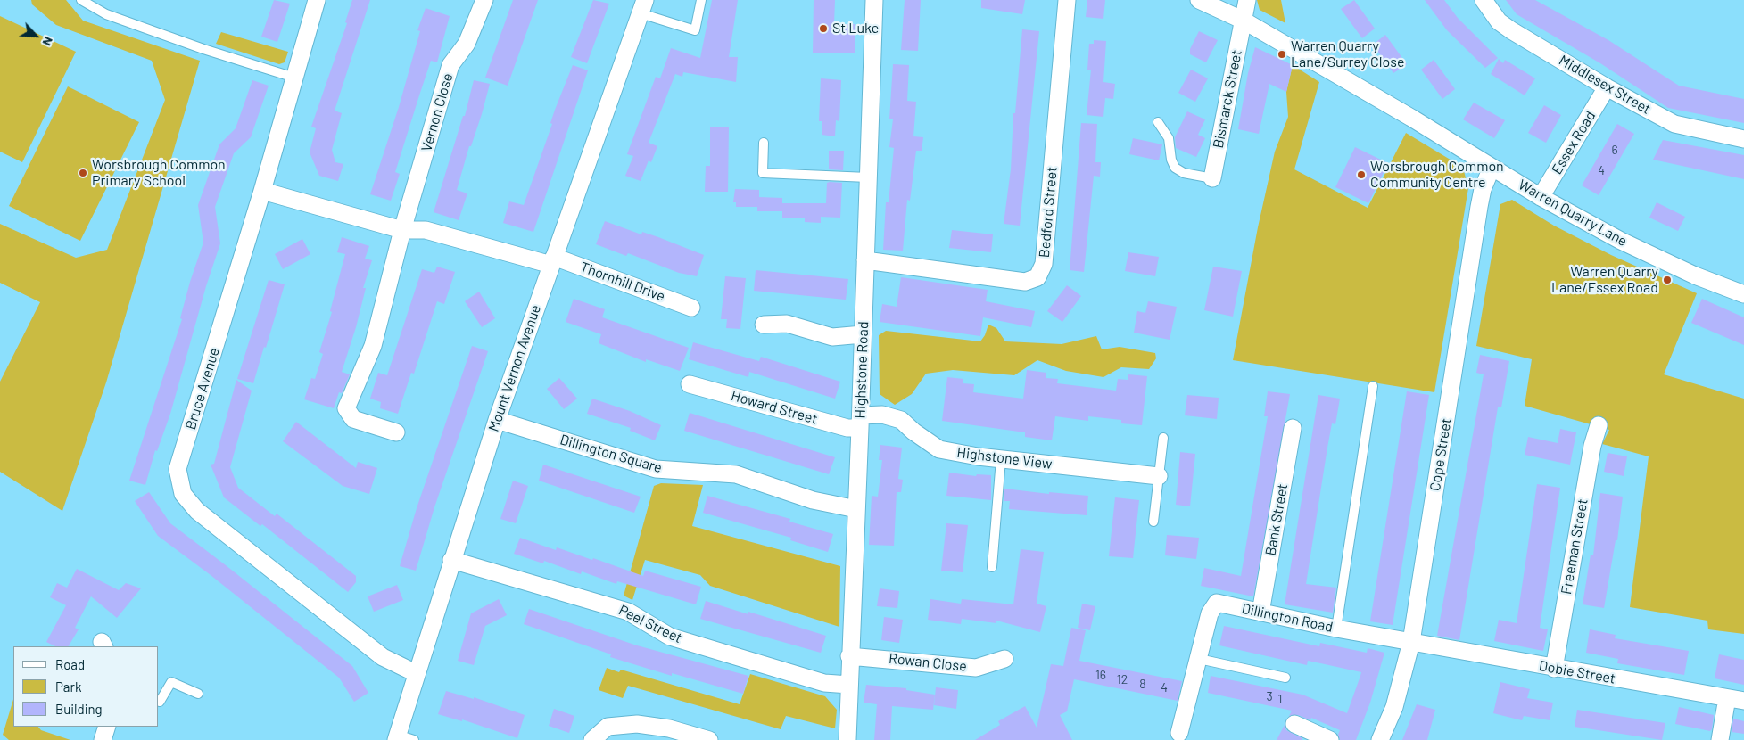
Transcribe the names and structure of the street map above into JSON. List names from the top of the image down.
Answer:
{
  "streets": {
    "street": [
      "Middlesex Street",
      "Bismarck Street",
      "Vernon Close",
      "Essex Road",
      "Bedford Street",
      "Warren Quarry Lane",
      "Thornhill Drive",
      "Mount Vernon Avenue",
      "Highstone Road",
      "Bruce Avenue",
      "Howard Street",
      "Dillington Square",
      "Cope Street",
      "Highstone View",
      "Bank Street",
      "Freeman Street",
      "Dillington Road",
      "Peel Street",
      "Rowan Close",
      "Dobie Street"
    ]
  },
  "crossings": [
    ["Middlesex Street", "Essex Road"],
    ["Bismarck Street", "Warren Quarry Lane"],
    ["Essex Road", "Warren Quarry Lane"],
    ["Bedford Street", "Highstone Road"],
    ["Warren Quarry Lane", "Cope Street"],
    ["Thornhill Drive", "Mount Vernon Avenue"],
    ["Mount Vernon Avenue", "Bruce Avenue"],
    ["Mount Vernon Avenue", "Dillington Square"],
    ["Mount Vernon Avenue", "Peel Street"],
    ["Highstone Road", "Howard Street"],
    ["Highstone Road", "Dillington Square"],
    ["Highstone Road", "Highstone View"],
    ["Highstone Road", "Peel Street"],
    ["Highstone Road", "Rowan Close"],
    ["Howard Street", "Highstone View"],
    ["Cope Street", "Dillington Road"],
    ["Cope Street", "Dobie Street"],
    ["Bank Street", "Dillington Road"],
    ["Freeman Street", "Dobie Street"],
    ["Dillington Road", "Dobie Street"]
  ],
  "places": [
    "St Luke",
    "Warren Quarry Lane/Surrey Close",
    "Worsbrough Common Primary School",
    "Worsbrough Common Community Centre",
    "Warren Quarry Lane/Essex Road"
  ],
  "house_numbers": [
    "6",
    "4",
    "16",
    "12",
    "8",
    "4",
    "3",
    "1"
  ],
  "legend": ["Road", "Park", "Building"],
  "north": "bottom right"
}
